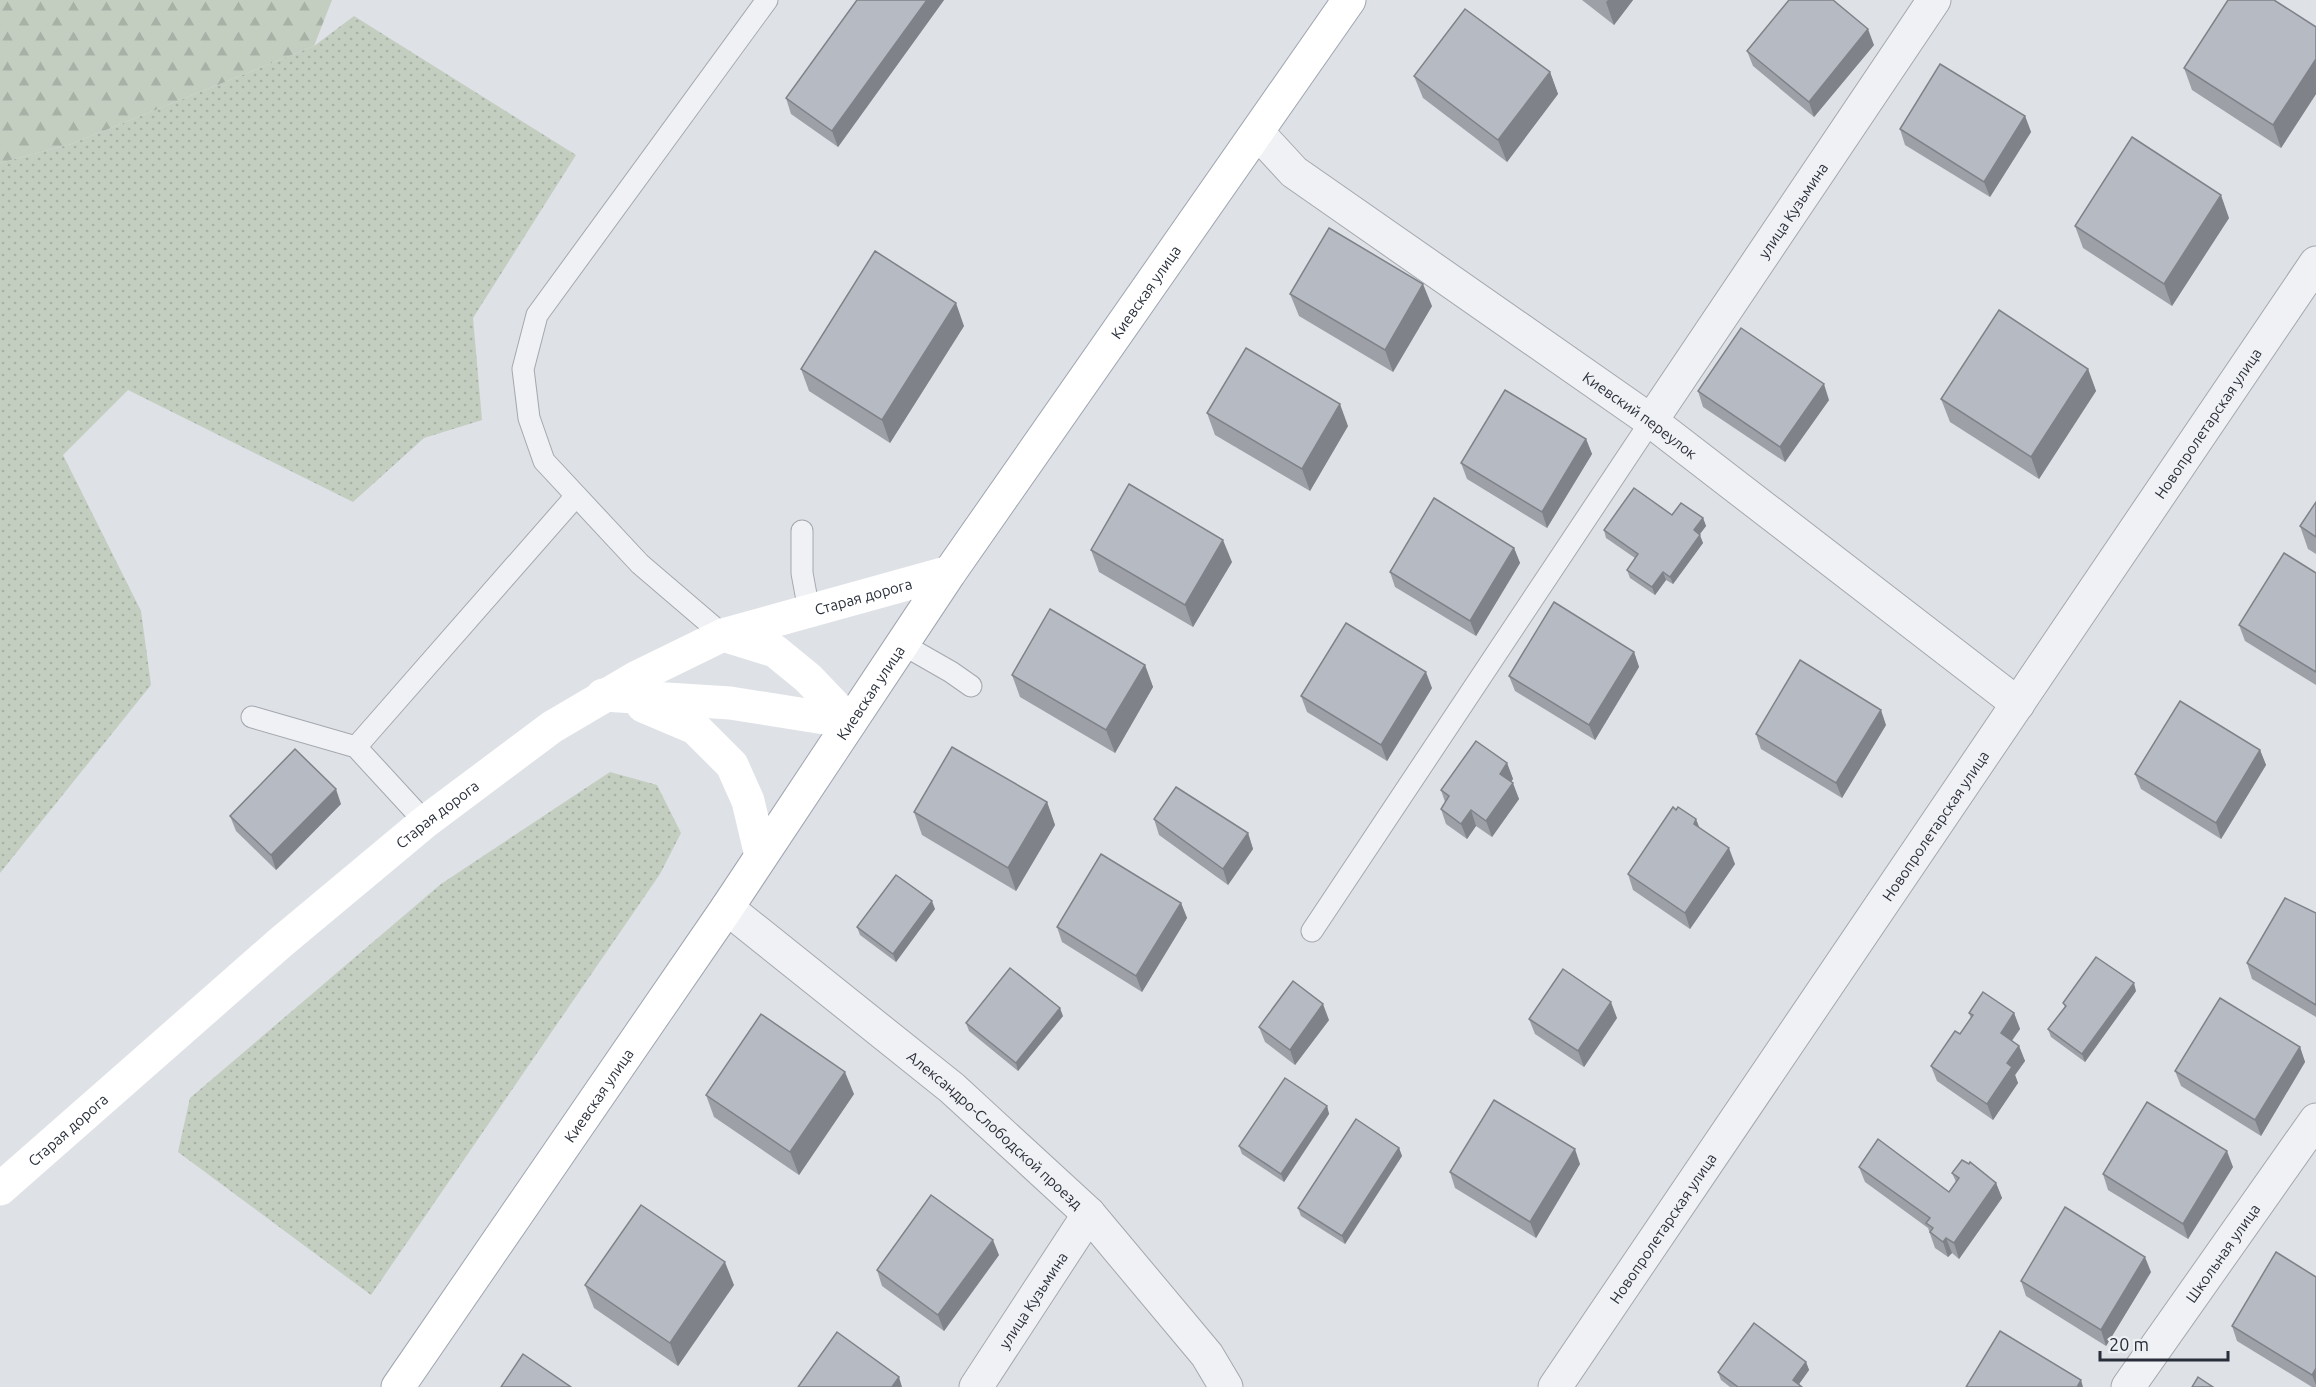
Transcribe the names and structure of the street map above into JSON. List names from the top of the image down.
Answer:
{
  "streets": {
    "street": [
      "улица Кузьмина",
      "Киевская улица",
      "Киевский переулок",
      "Новопролетарская улица",
      "Старая дорога",
      "Александро-Слободской проезд",
      "Школьная улица"
    ]
  },
  "crossings": [
    ["улица Кузьмина", "Киевский переулок"],
    ["улица Кузьмина", "Александро-Слободской проезд"],
    ["Киевская улица", "Киевский переулок"],
    ["Киевская улица", "Старая дорога"],
    ["Киевская улица", "Александро-Слободской проезд"],
    ["Киевский переулок", "Новопролетарская улица"]
  ],
  "scale_bar": "20 m"
}
